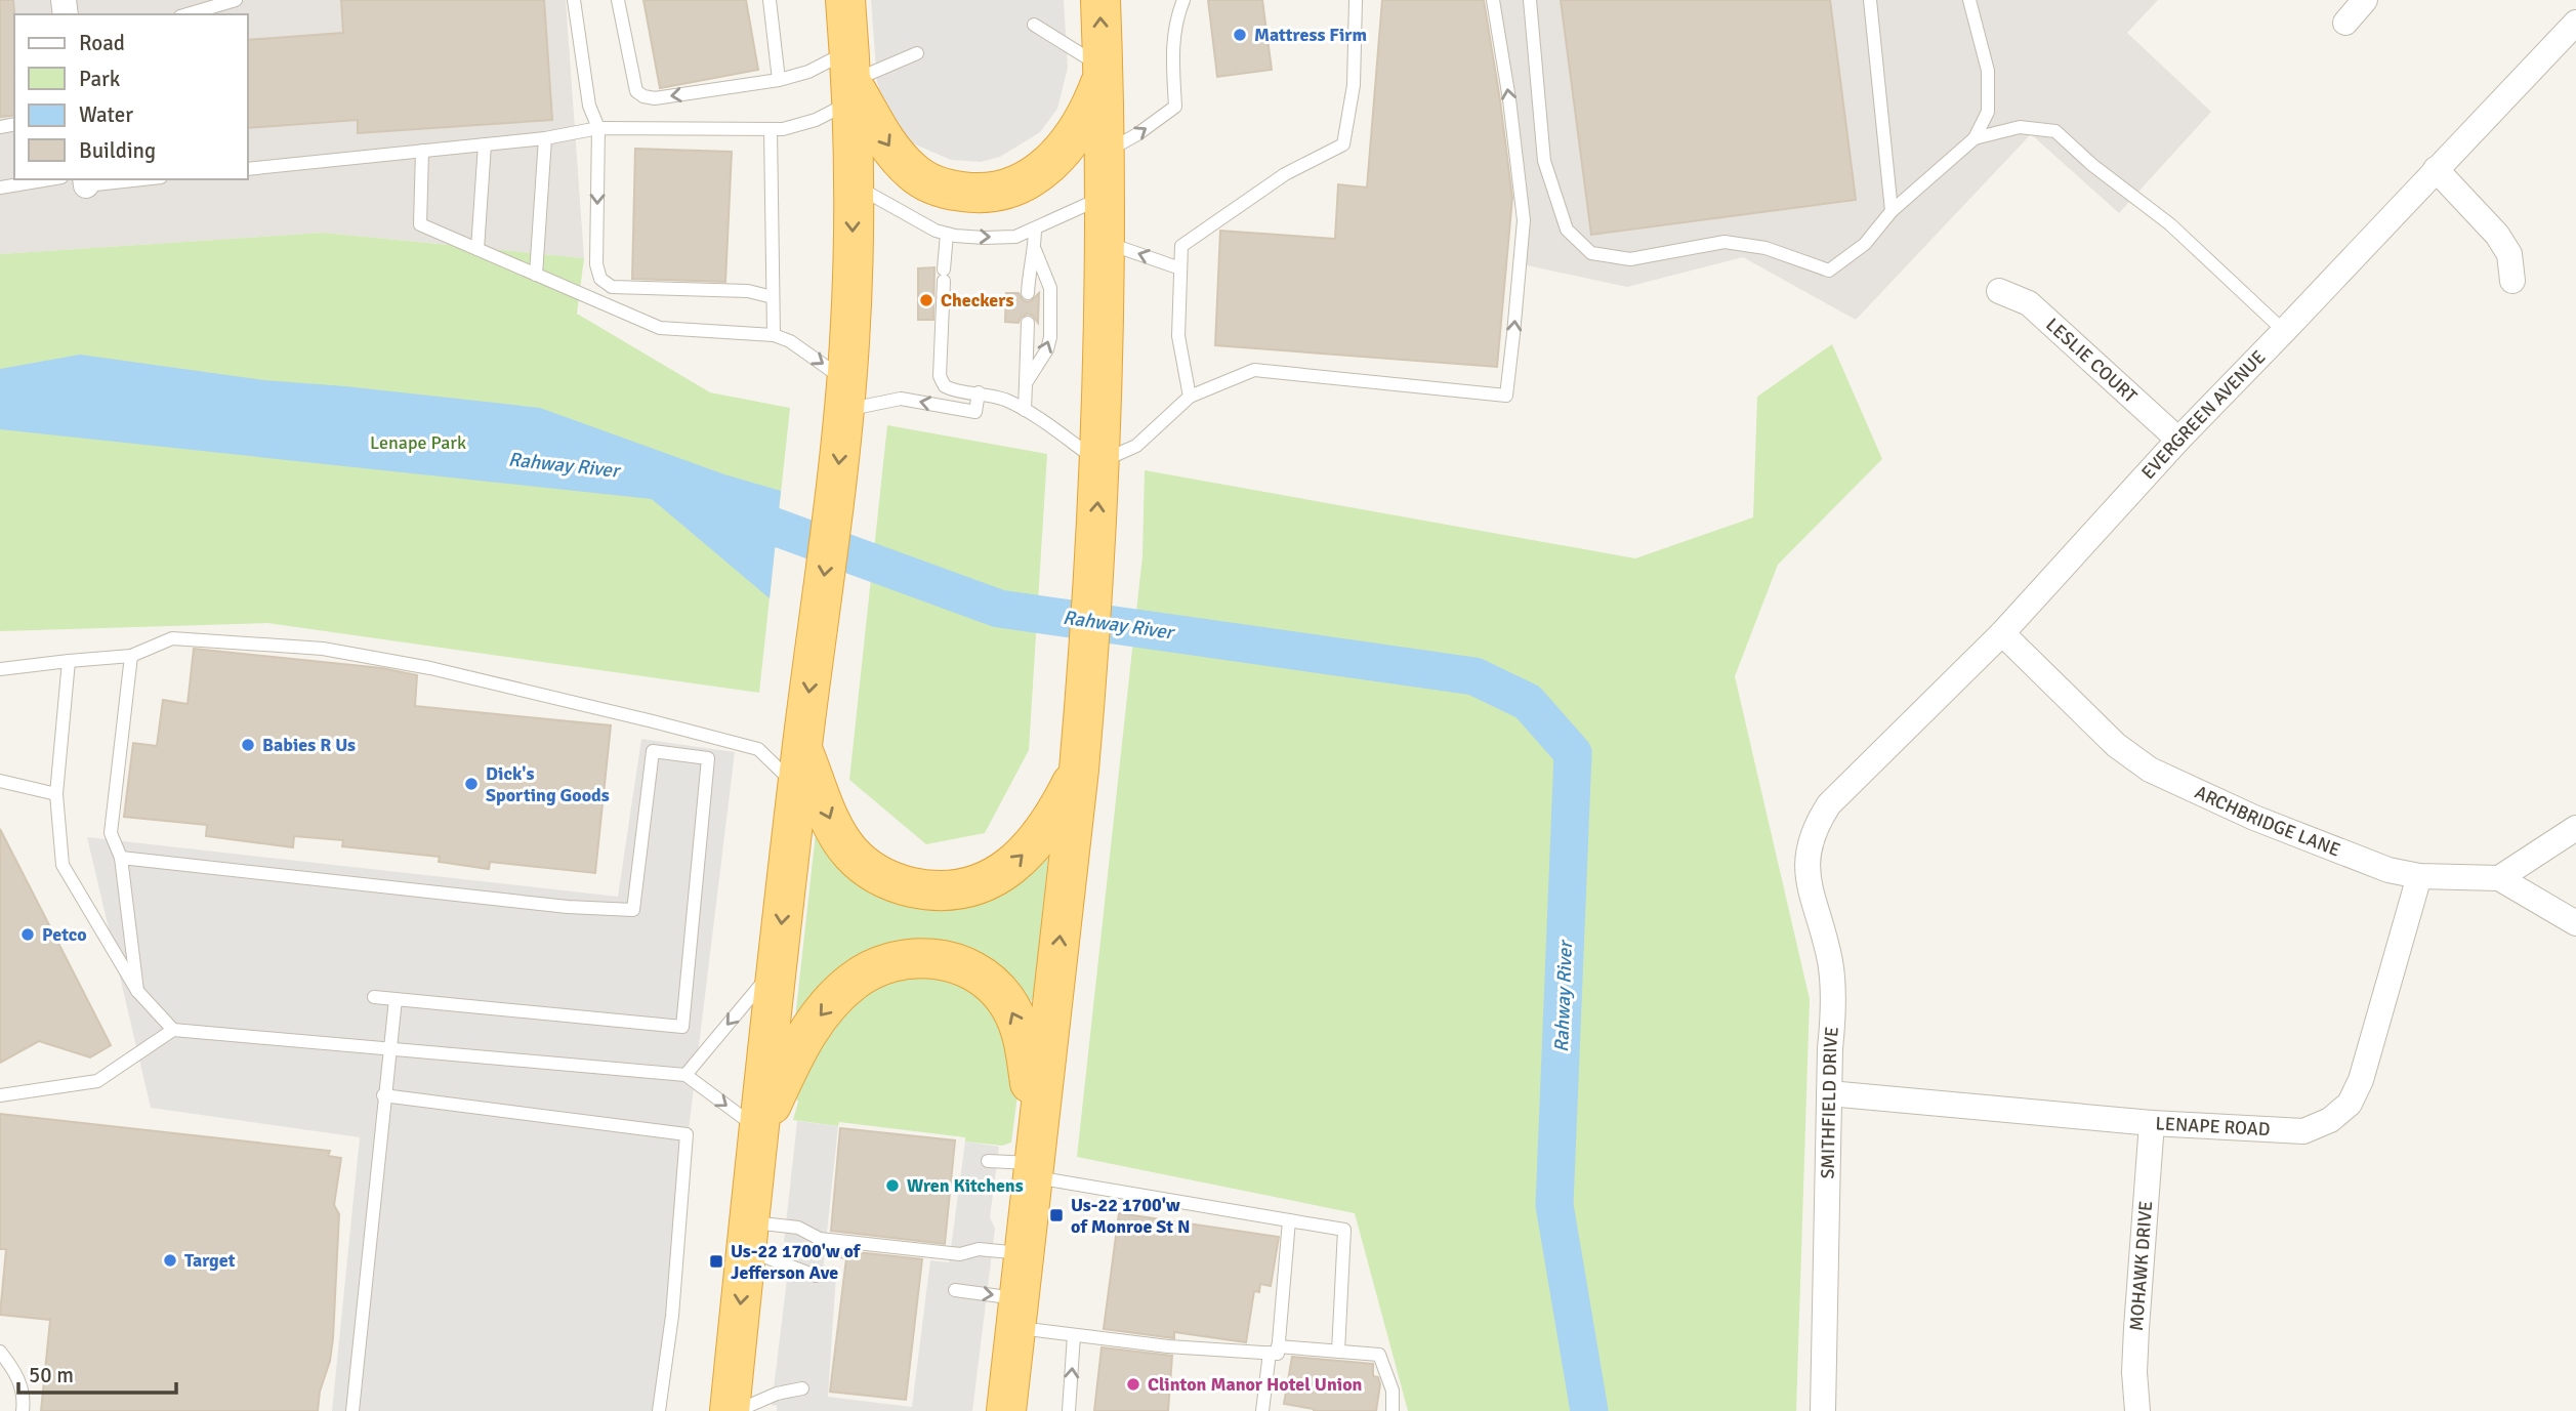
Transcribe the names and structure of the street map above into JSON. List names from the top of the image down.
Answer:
{
  "streets": {
    "street": [
      "LESLIE COURT",
      "EVERGREEN AVENUE",
      "ARCHBRIDGE LANE",
      "SMITHFIELD DRIVE",
      "LENAPE ROAD",
      "MOHAWK DRIVE"
    ]
  },
  "crossings": [
    ["LESLIE COURT", "EVERGREEN AVENUE"],
    ["EVERGREEN AVENUE", "ARCHBRIDGE LANE"],
    ["EVERGREEN AVENUE", "SMITHFIELD DRIVE"],
    ["ARCHBRIDGE LANE", "LENAPE ROAD"],
    ["SMITHFIELD DRIVE", "LENAPE ROAD"],
    ["LENAPE ROAD", "MOHAWK DRIVE"]
  ],
  "water": ["Rahway River"],
  "parks": ["Lenape Park"],
  "places": {
    "other": [
      "Mattress Firm",
      "Checkers",
      "Babies R Us",
      "Dick's Sporting Goods",
      "Petco",
      "Wren Kitchens",
      "Target",
      "Clinton Manor Hotel Union"
    ],
    "transit": ["Us-22 1700'w of Monroe St N", "Us-22 1700'w of Jefferson Ave"]
  },
  "legend": [
    "Road",
    "Park",
    "Water",
    "Building"
  ],
  "scale_bar": "50 m"
}
